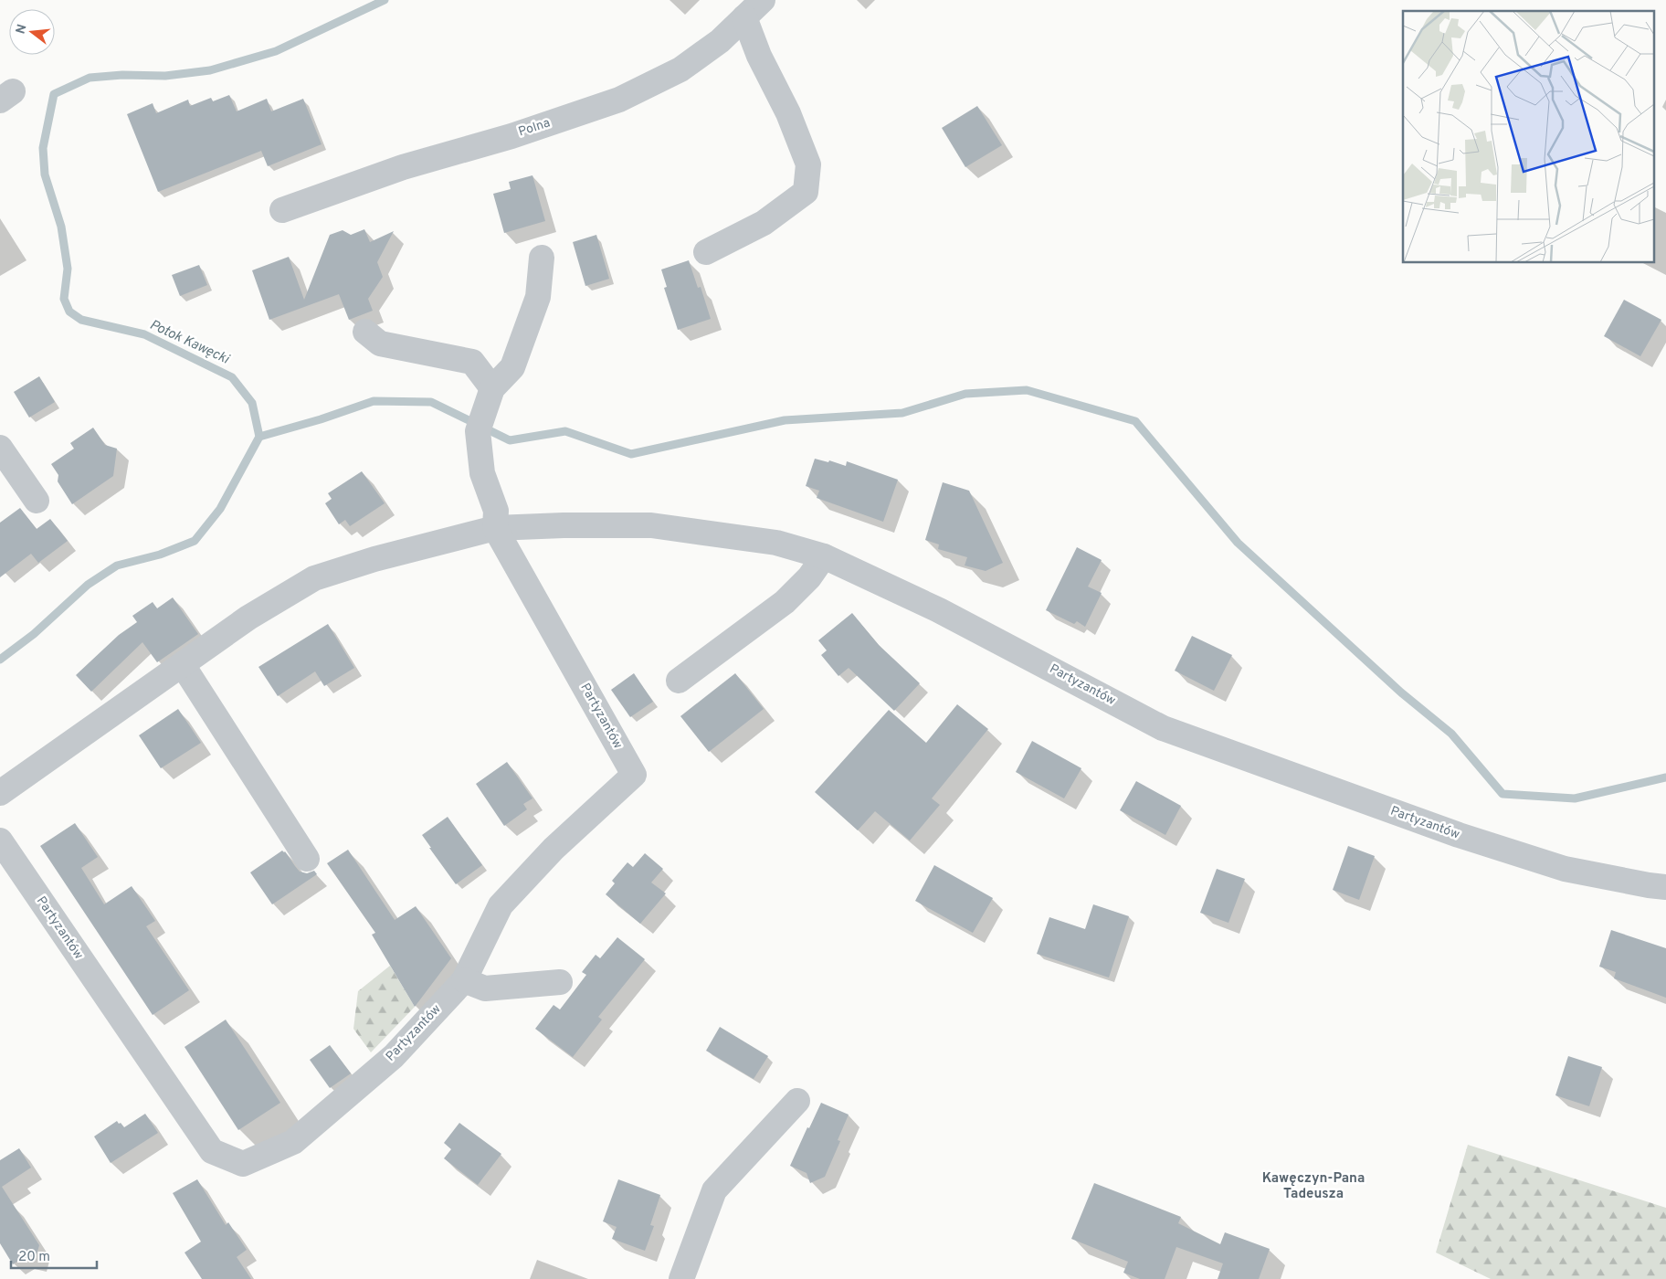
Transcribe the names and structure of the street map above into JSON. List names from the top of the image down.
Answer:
{
  "streets": {
    "street": ["Polna", "Partyzantów"]
  },
  "districts": ["Kawęczyn-Pana Tadeusza"],
  "water": ["Potok Kawęcki"],
  "scale_bar": "20 m",
  "north": "left"
}
